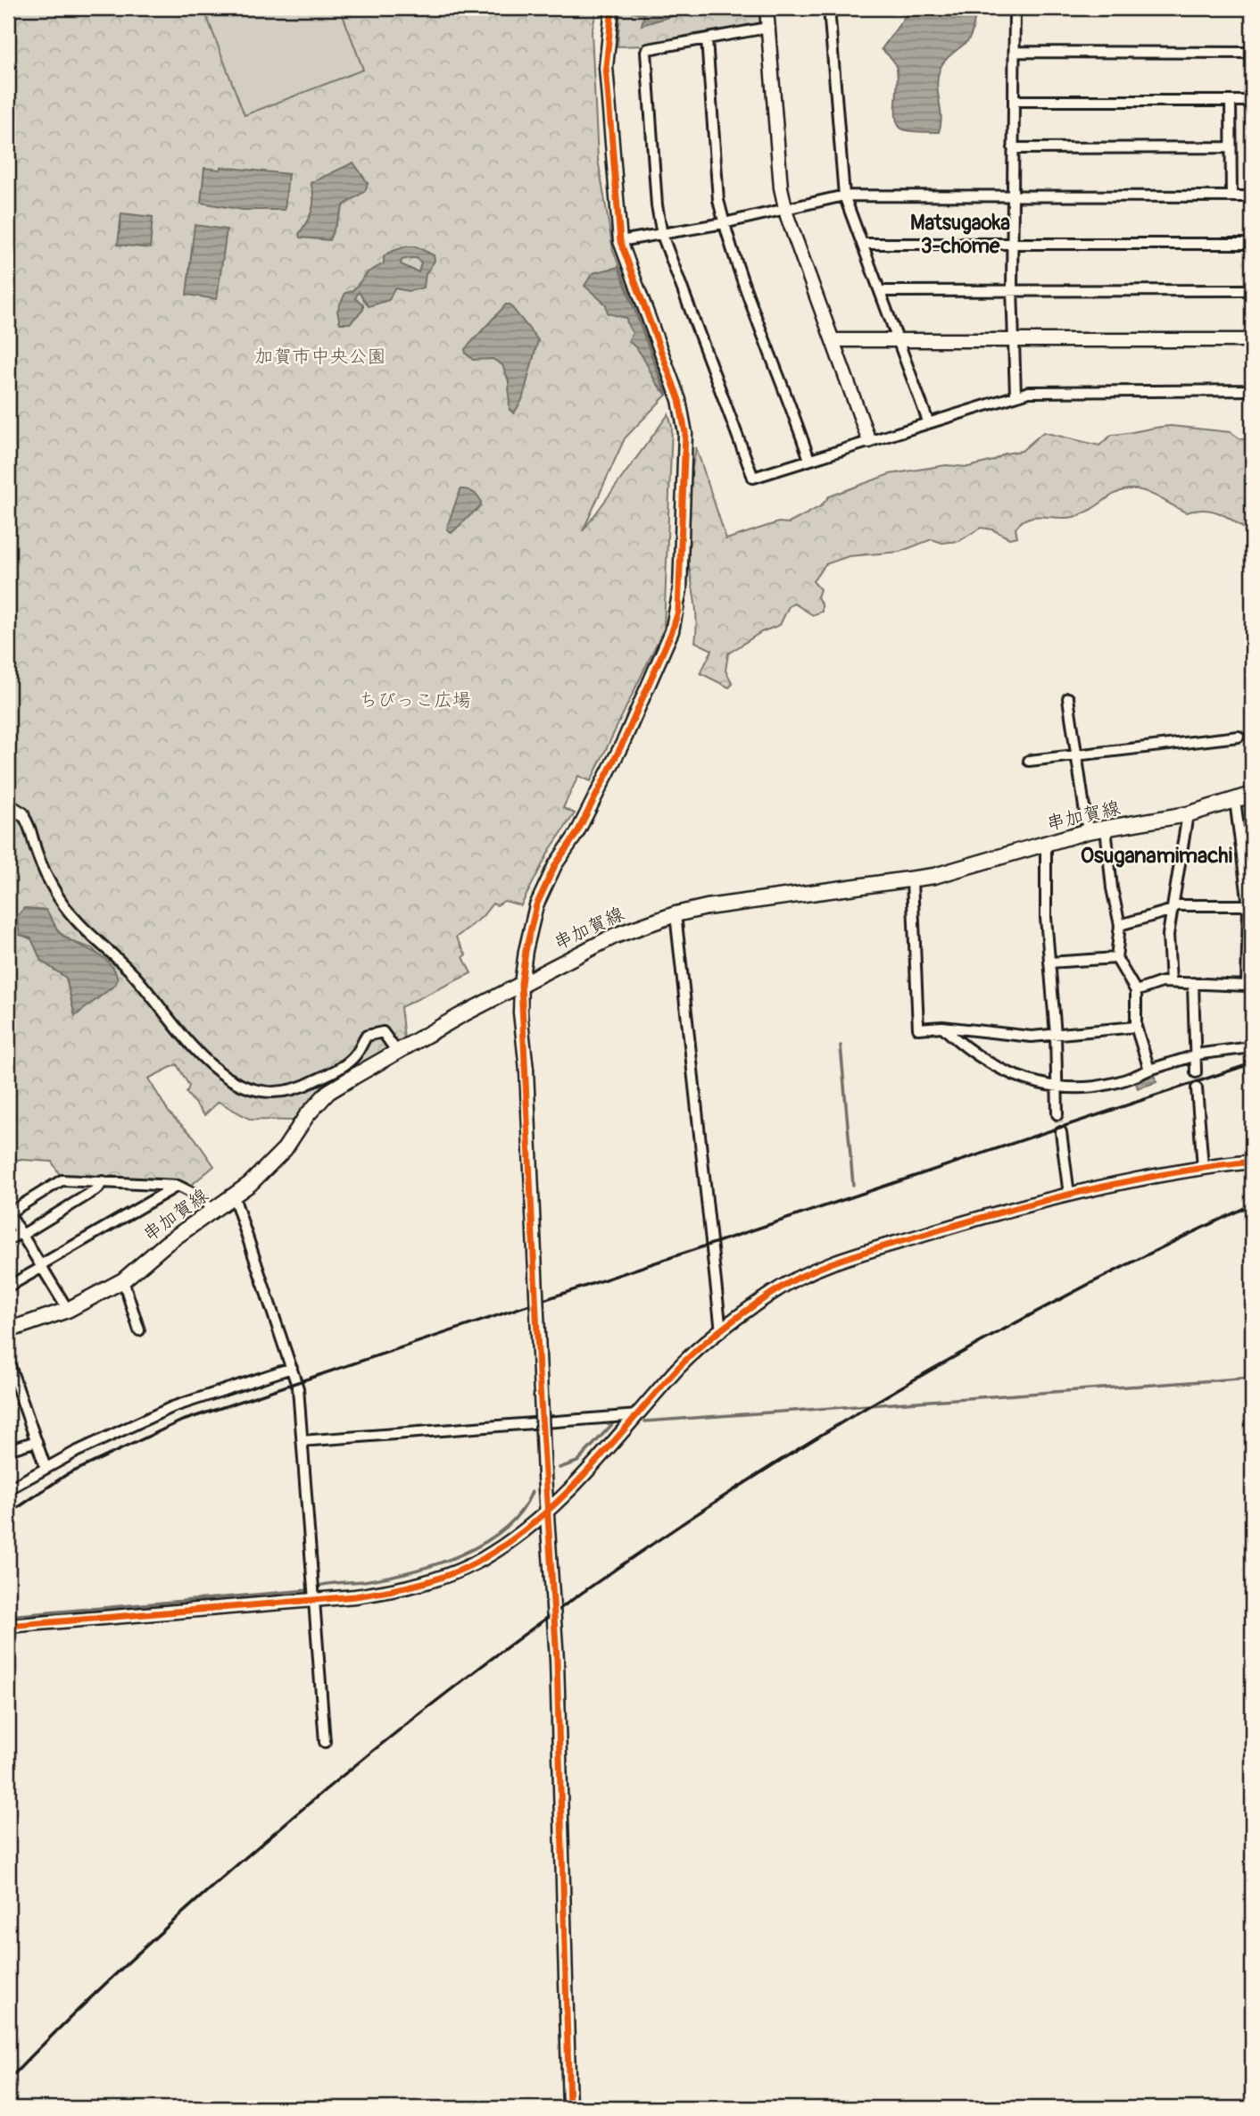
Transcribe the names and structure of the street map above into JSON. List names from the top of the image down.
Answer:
{
  "streets": {
    "main road": ["串加賀線"]
  },
  "districts": ["Matsugaoka 3-chome", "Osuganamimachi"],
  "parks": ["加賀市中央公園", "ちびっこ広場"]
}
